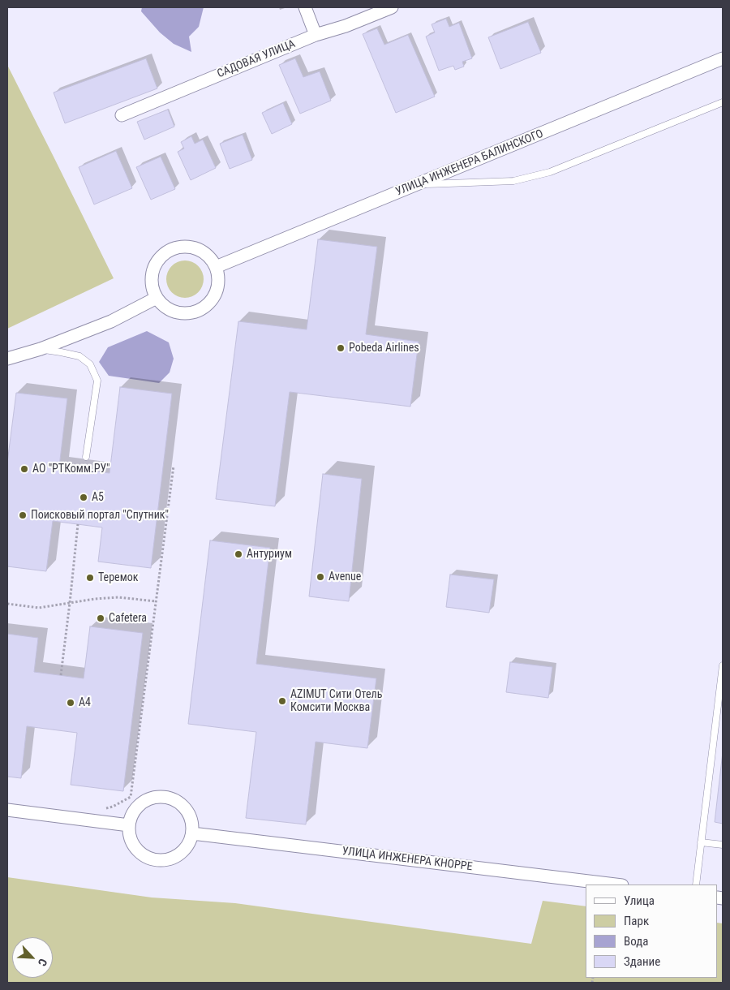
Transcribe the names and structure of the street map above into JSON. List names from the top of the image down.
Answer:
{
  "streets": {
    "street": ["САДОВАЯ УЛИЦА", "УЛИЦА ИНЖЕНЕРА БАЛИНСКОГО", "УЛИЦА ИНЖЕНЕРА КНОРРЕ"]
  },
  "places": [
    "Pobeda Airlines",
    "АО \"РТКомм.РУ\"",
    "А5",
    "Поисковый портал \"Спутник\"",
    "Антуриум",
    "Avenue",
    "Теремок",
    "Cafetera",
    "AZIMUT Сити Отель Комсити Москва",
    "А4"
  ],
  "legend": [
    "Улица",
    "Парк",
    "Вода",
    "Здание"
  ],
  "north": "bottom right"
}
